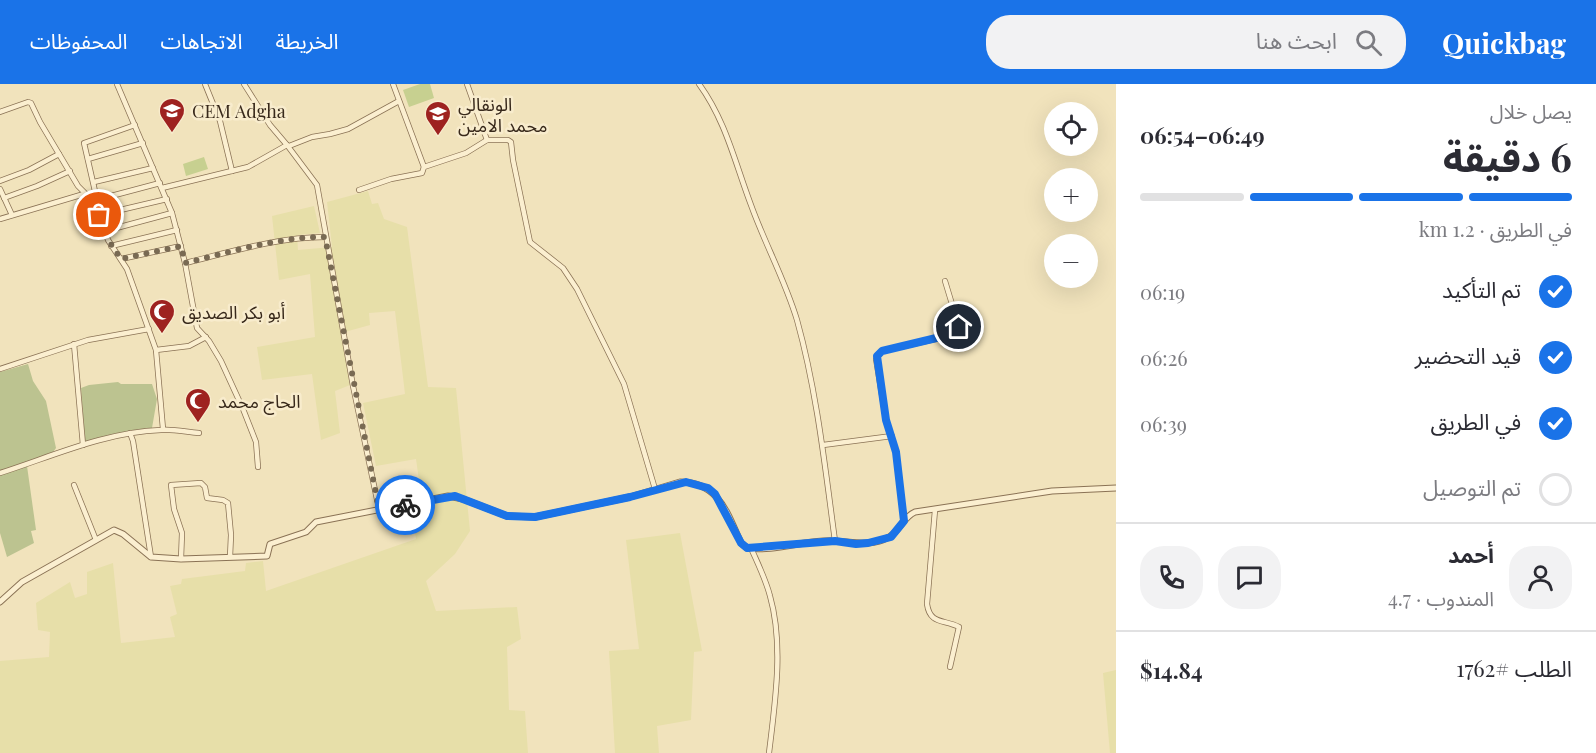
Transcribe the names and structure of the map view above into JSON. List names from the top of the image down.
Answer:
{
  "places": {
    "school or university": ["CEM Adgha", "الونقالي محمد الامين"],
    "mosque": ["أبو بكر الصديق", "الحاج محمد"]
  },
  "page": {
    "header": "Quickbag",
    "search": "ابحث هنا",
    "nav": ["الخريطة", "الاتجاهات", "المحفوظات"],
    "heading": ["6 دقيقة", "يصل خلال", "06:49–06:54"],
    "panel": [
      "أحمد",
      "المندوب · 4.7",
      "الطلب #1762",
      "$14.84"
    ],
    "map_buttons": ["+", "−"],
    "bar": "في الطريق · 1.2 km",
    "list": [
      ["تم التأكيد", "06:19"],
      ["قيد التحضير", "06:26"],
      ["في الطريق", "06:39"],
      "تم التوصيل"
    ]
  }
}
